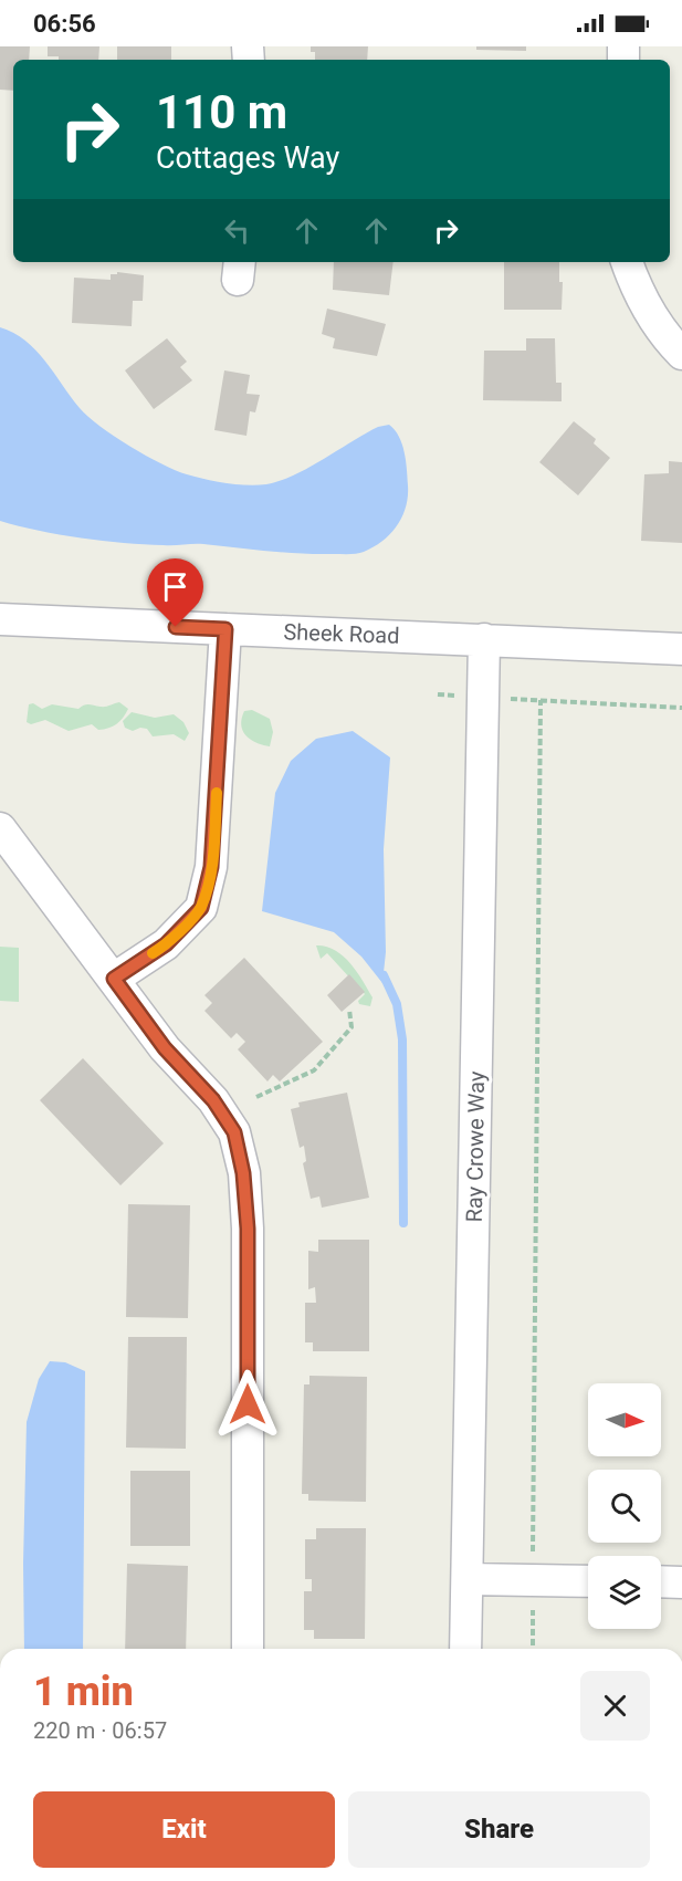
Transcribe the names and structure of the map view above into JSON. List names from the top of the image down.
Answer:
{
  "streets": {
    "street": ["Sheek Road", "Ray Crowe Way"]
  },
  "crossings": [
    ["Sheek Road", "Ray Crowe Way"]
  ],
  "north": "right",
  "page": {
    "status": "06:56",
    "turn": ["110 m", "Cottages Way"],
    "heading": ["1 min", "220 m · 06:57"],
    "buttons": ["Exit", "Share"]
  }
}
